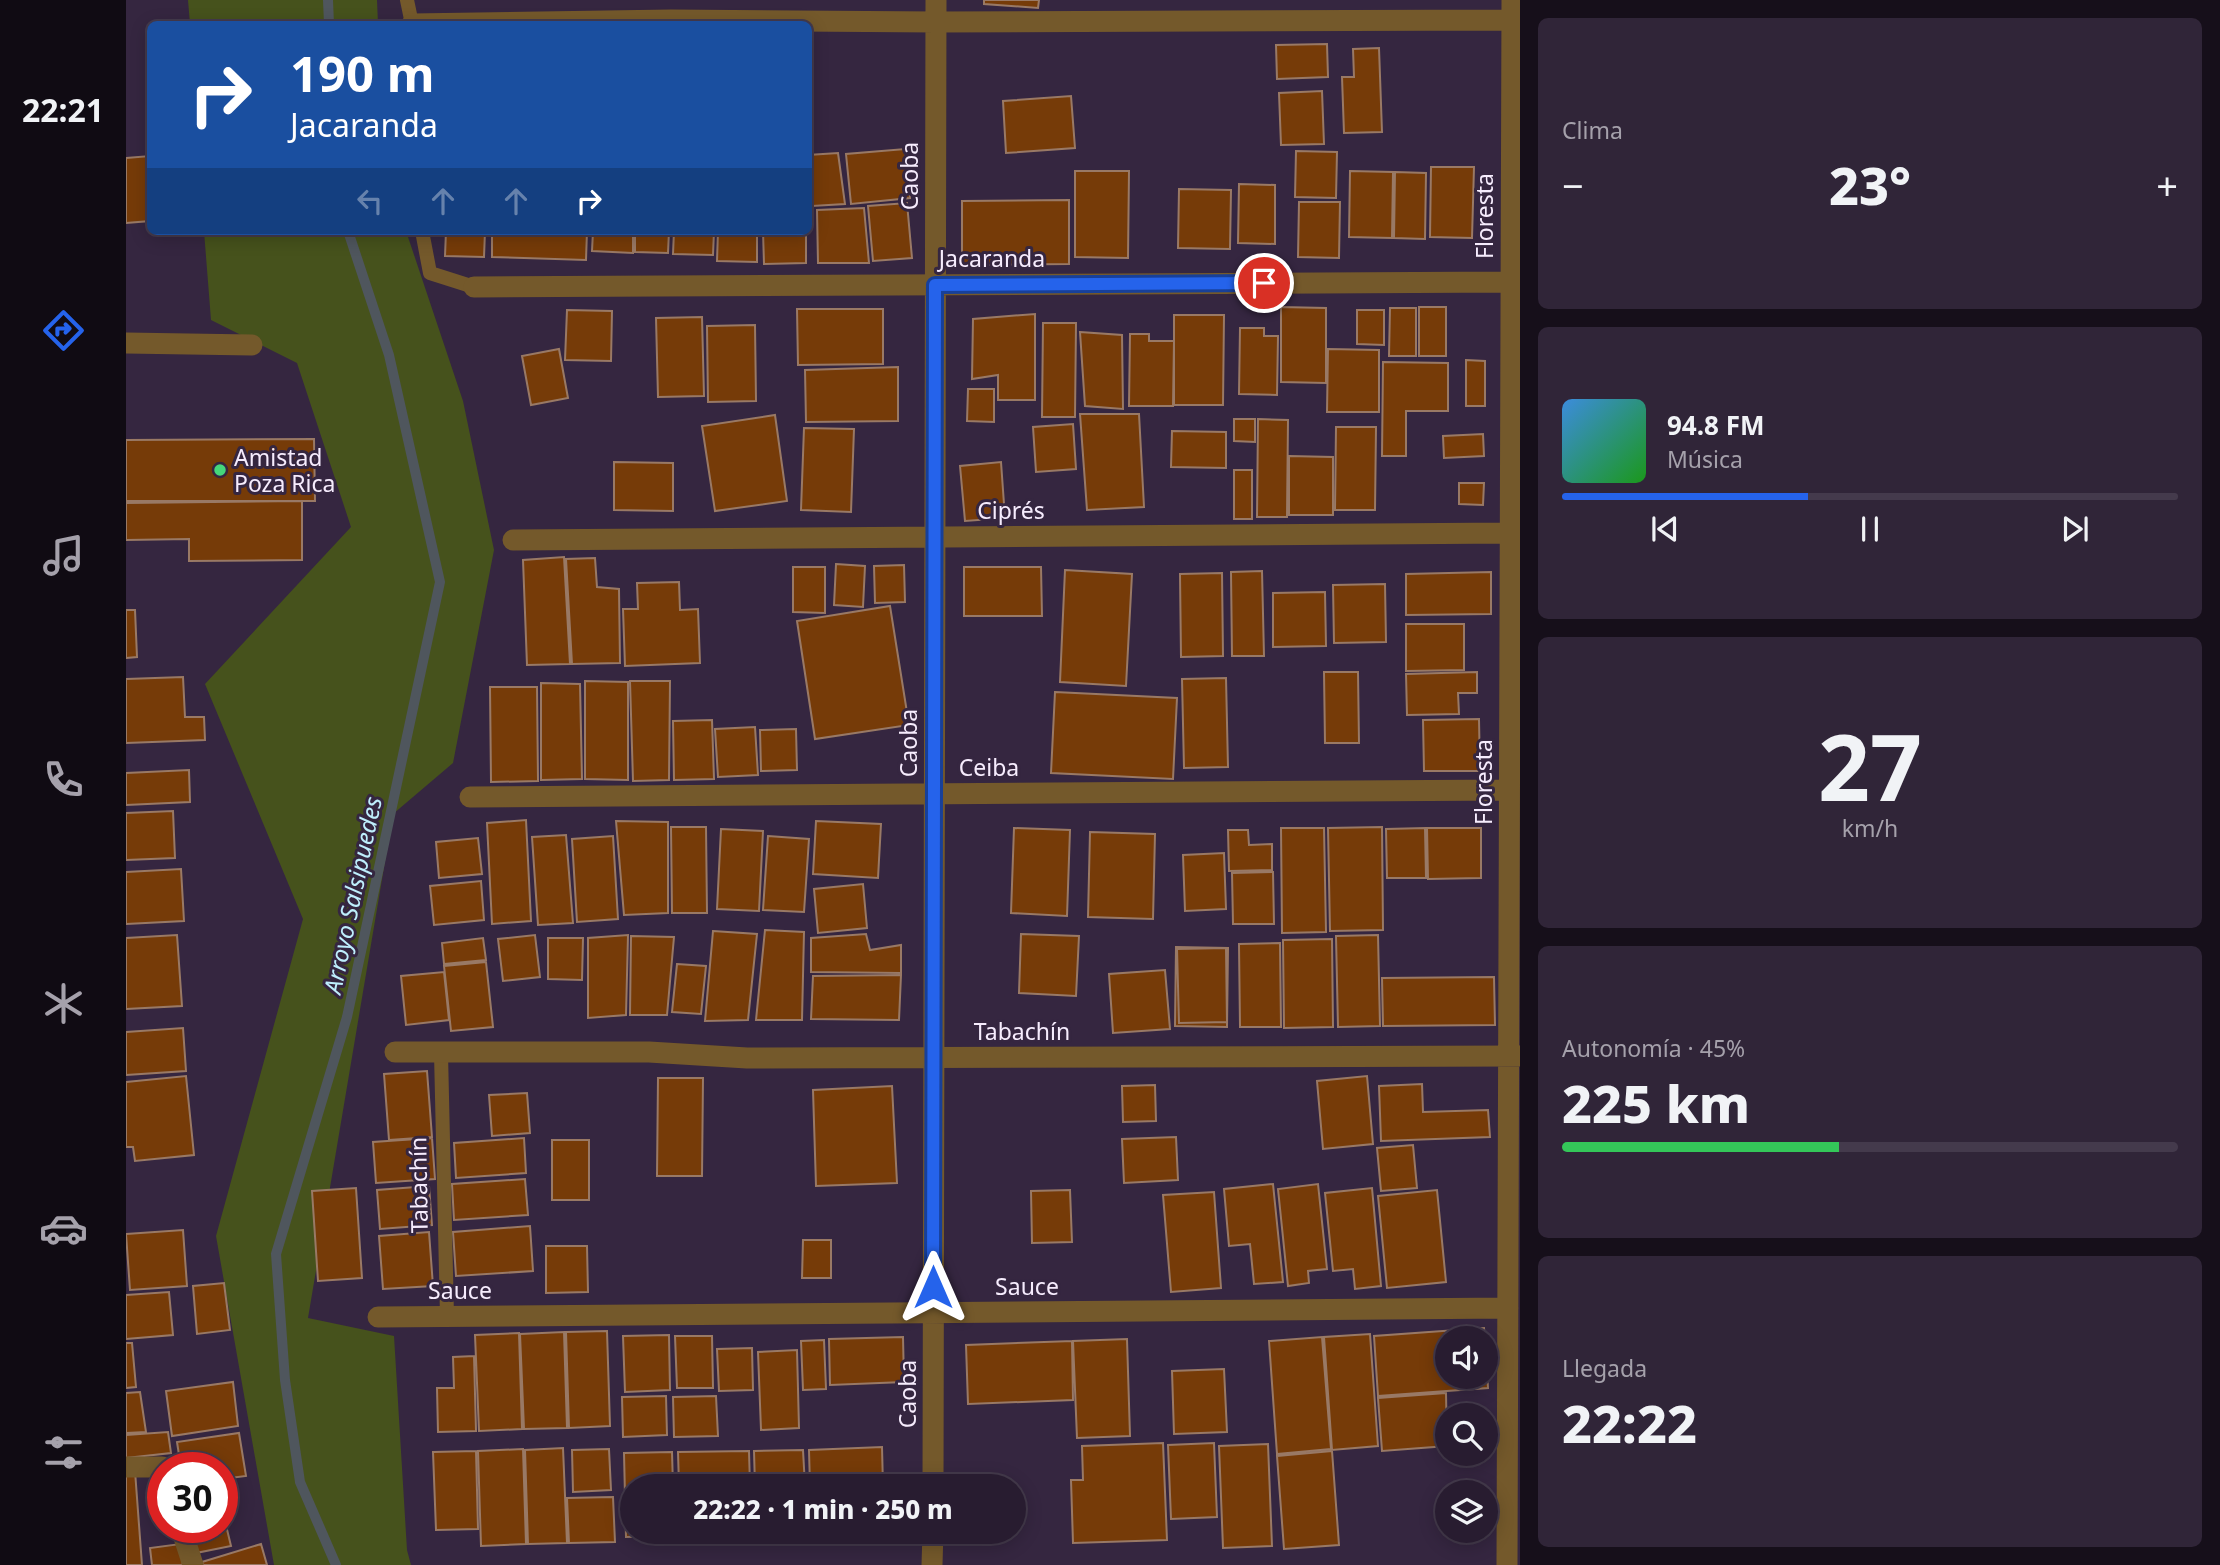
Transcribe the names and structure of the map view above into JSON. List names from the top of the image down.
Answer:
{
  "streets": {
    "street": [
      "Caoba",
      "Floresta",
      "Jacaranda",
      "Ciprés",
      "Ceiba",
      "Tabachín",
      "Sauce"
    ]
  },
  "crossings": [
    ["Caoba", "Jacaranda"],
    ["Caoba", "Ciprés"],
    ["Caoba", "Ceiba"],
    ["Caoba", "Tabachín"],
    ["Caoba", "Sauce"],
    ["Floresta", "Jacaranda"],
    ["Floresta", "Ciprés"],
    ["Floresta", "Ceiba"],
    ["Floresta", "Tabachín"],
    ["Floresta", "Sauce"],
    ["Tabachín", "Sauce"]
  ],
  "water": ["Arroyo Salsipuedes"],
  "places": ["Amistad Poza Rica"],
  "page": {
    "tabs": "22:21",
    "tile": [
      "Clima",
      ["27", "km/h"],
      ["Autonomía · 45%", "225 km"],
      ["Llegada", "22:22"]
    ],
    "turn": ["190 m", "Jacaranda"],
    "heat": ["−", "23°", "+"],
    "song": ["94.8 FM", "Música"],
    "limit": "30",
    "trip": "22:22 · 1 min · 250 m"
  }
}
